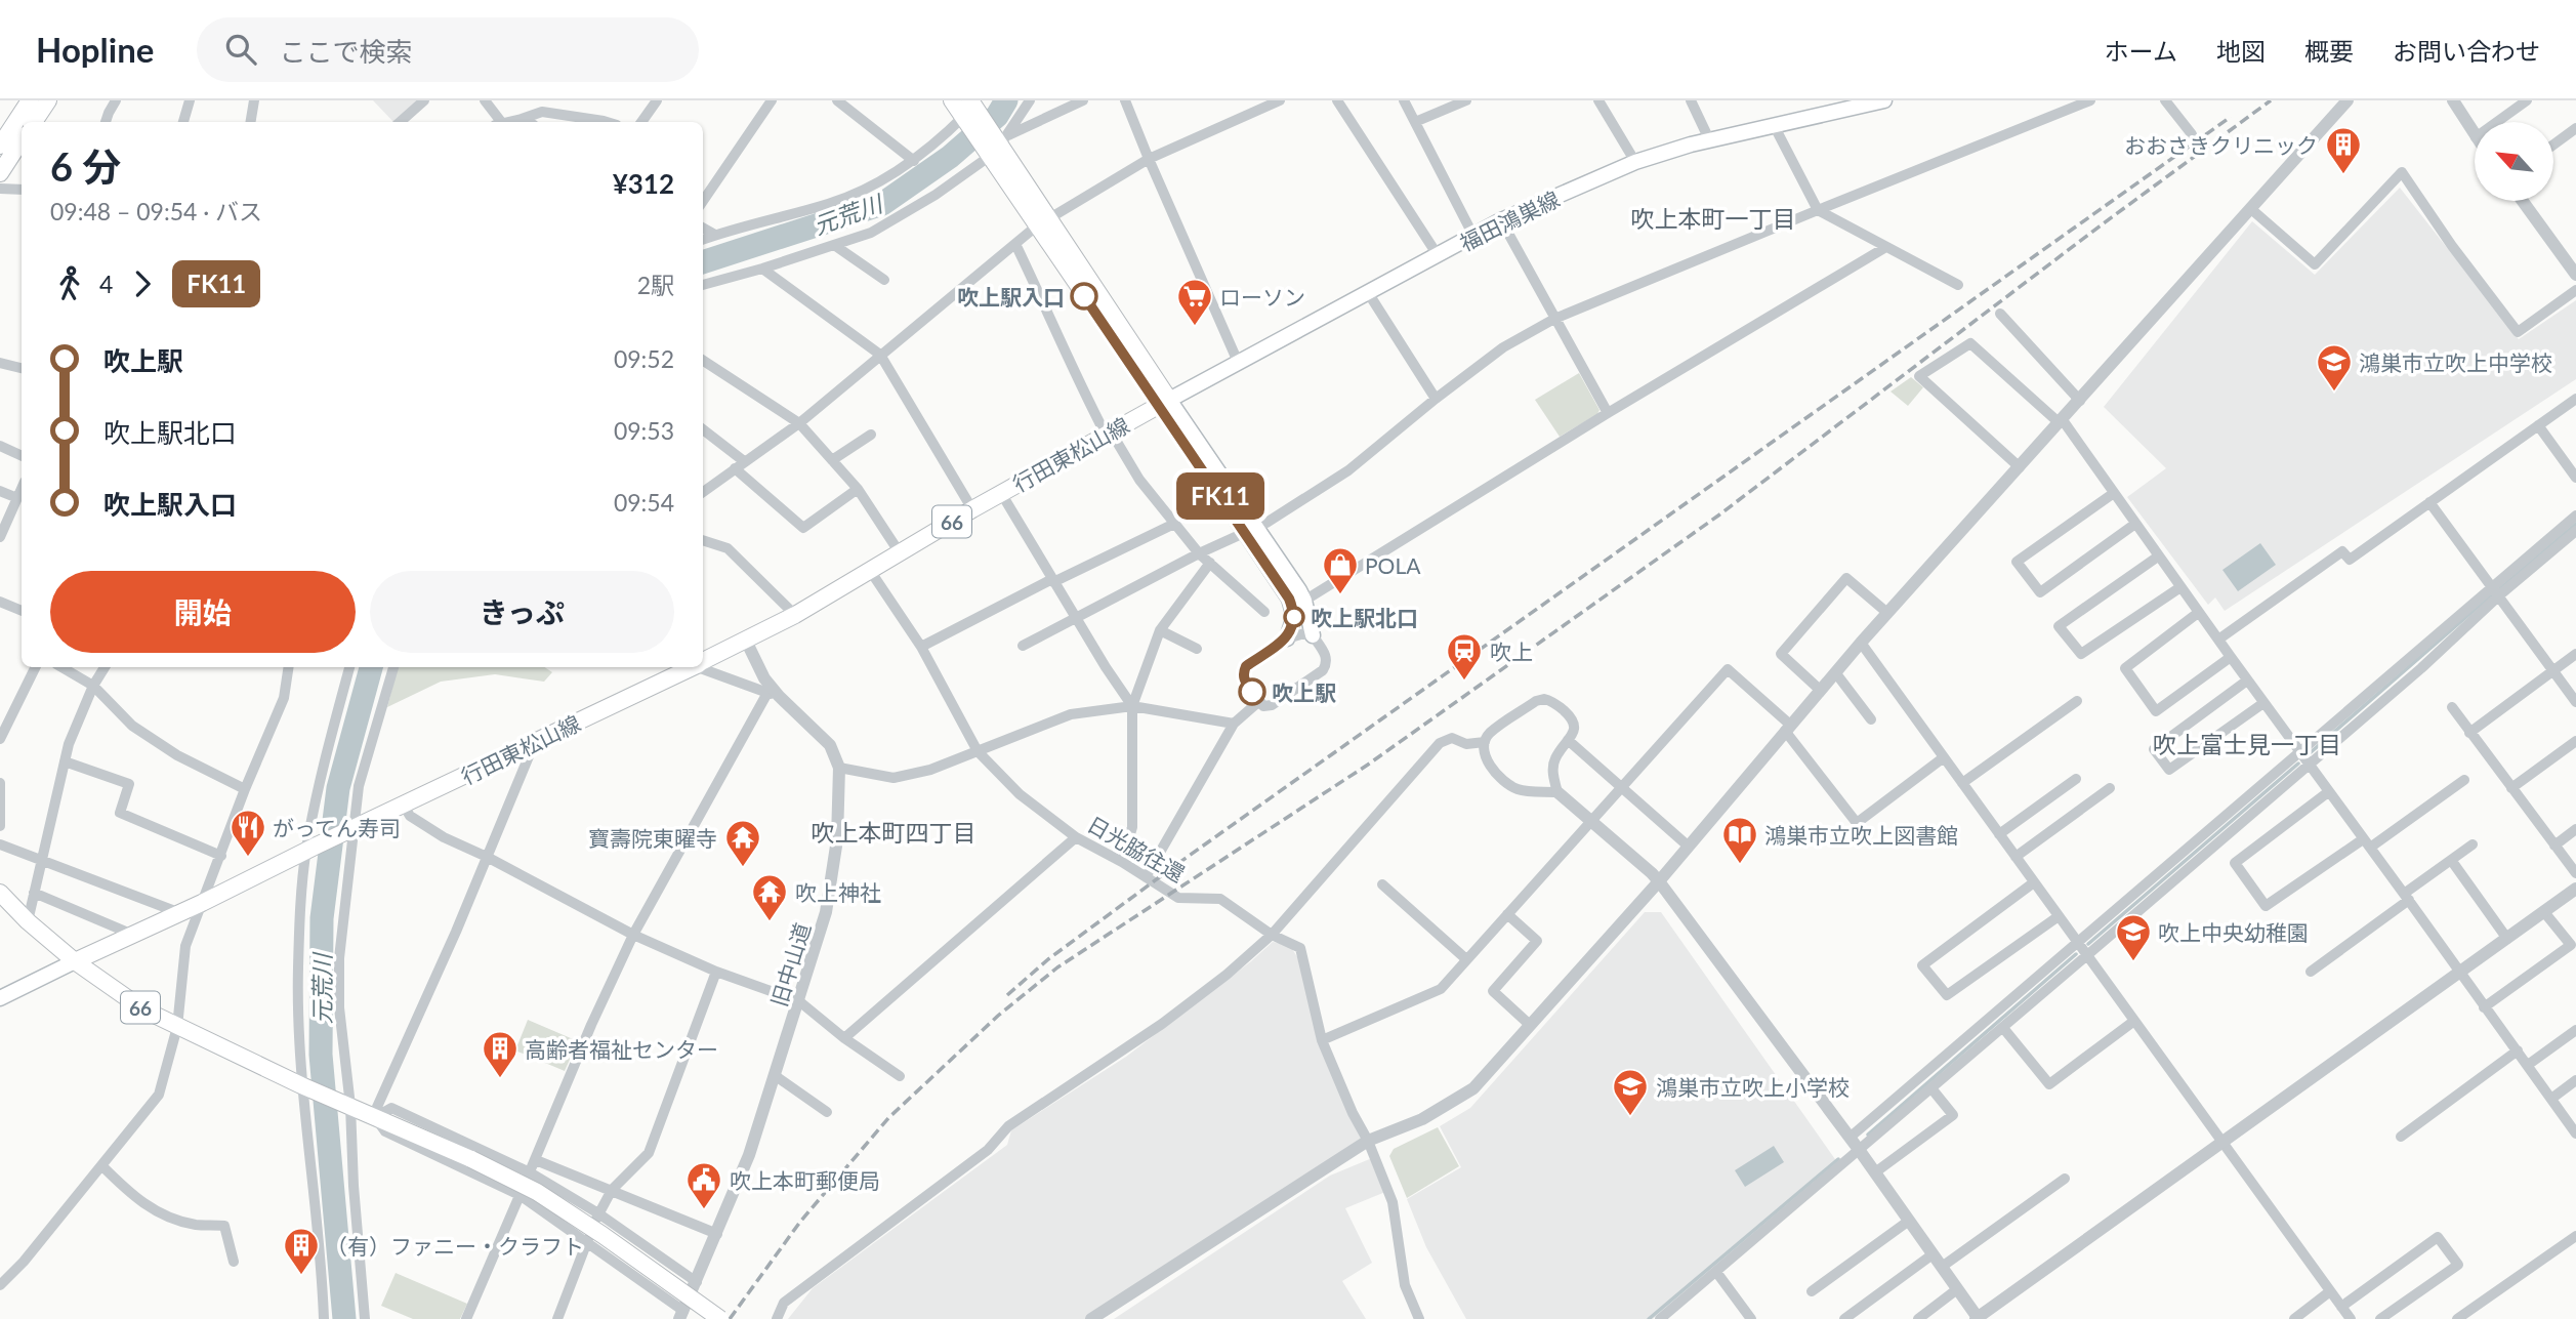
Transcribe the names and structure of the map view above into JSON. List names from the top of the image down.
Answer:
{
  "streets": {
    "main road": ["福田鴻巣線", "行田東松山線", "66"],
    "street": ["日光脇往還", "旧中山道"]
  },
  "crossings": [
    ["福田鴻巣線", "行田東松山線"],
    ["行田東松山線", "66"],
    ["行田東松山線", "日光脇往還"]
  ],
  "districts": ["吹上本町一丁目", "吹上富士見一丁目", "吹上本町四丁目"],
  "water": ["元荒川"],
  "places": {
    "building": ["おおさきクリニック", "高齢者福祉センター", "（有）ファニー・クラフト"],
    "other": ["吹上駅入口", "吹上駅北口", "吹上駅"],
    "supermarket": ["ローソン"],
    "school or university": ["鴻巣市立吹上中学校", "吹上中央幼稚園", "鴻巣市立吹上小学校"],
    "shop": ["POLA"],
    "station": ["吹上"],
    "restaurant": ["がってん寿司"],
    "library": ["鴻巣市立吹上図書館"],
    "temple": ["寶壽院東曜寺", "吹上神社"],
    "public building": ["吹上本町郵便局"]
  },
  "lines": ["bus line FK11"],
  "north": "top left",
  "page": {
    "header": "Hopline",
    "search": "ここで検索",
    "nav": [
      "ホーム",
      "地図",
      "概要",
      "お問い合わせ"
    ],
    "on_map": "FK11",
    "heading": ["6 分", "09:48 – 09:54 · バス", "¥312"],
    "legs": ["4", "FK11", "2駅"],
    "list": [
      {
        "name": "吹上駅",
        "value": "09:52"
      },
      {
        "name": "吹上駅北口",
        "value": "09:53"
      },
      {
        "name": "吹上駅入口",
        "value": "09:54"
      }
    ],
    "buttons": ["開始", "きっぷ"]
  }
}
